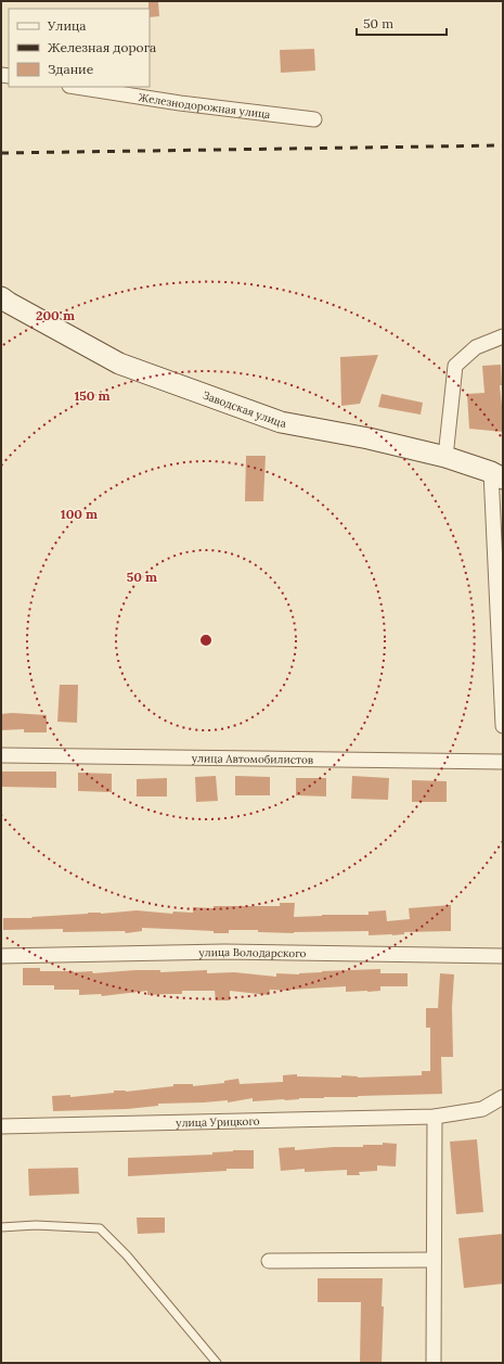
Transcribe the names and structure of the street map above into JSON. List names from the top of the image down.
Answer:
{
  "streets": {
    "main road": ["Заводская улица"],
    "street": [
      "Железнодорожная улица",
      "улица Автомобилистов",
      "улица Володарского",
      "улица Урицкого"
    ]
  },
  "legend": ["Улица", "Железная дорога", "Здание"],
  "scale_bar": "50 m",
  "rings": [
    "200 m",
    "150 m",
    "100 m",
    "50 m"
  ]
}
